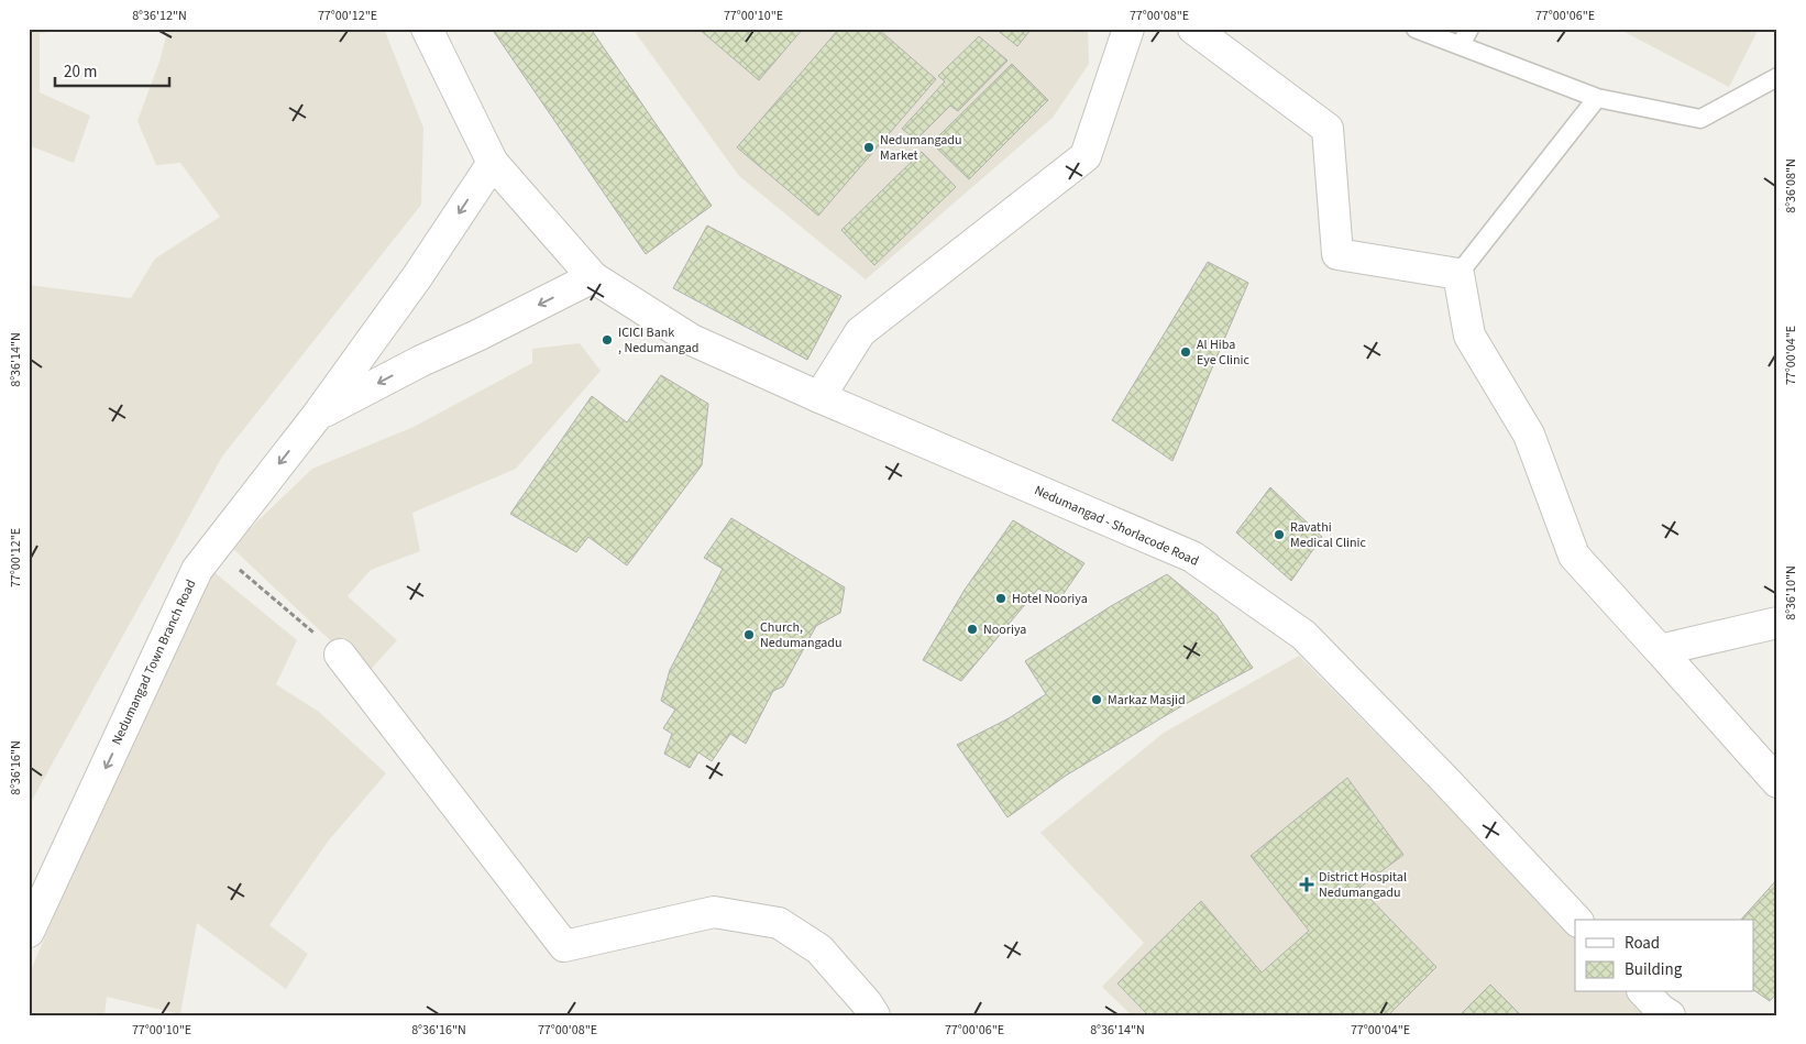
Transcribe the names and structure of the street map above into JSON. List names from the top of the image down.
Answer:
{
  "streets": {
    "main road": ["Nedumangad - Shorlacode Road", "Nedumangad Town Branch Road"]
  },
  "crossings": [
    ["Nedumangad - Shorlacode Road", "Nedumangad Town Branch Road"]
  ],
  "one_way": ["Nedumangad Town Branch Road"],
  "places": {
    "other": [
      "Nedumangadu Market",
      "ICICI Bank , Nedumangad",
      "Al Hiba Eye Clinic",
      "Ravathi Medical Clinic",
      "Hotel Nooriya",
      "Nooriya",
      "Church, Nedumangadu",
      "Markaz Masjid"
    ],
    "health": ["District Hospital Nedumangadu"]
  },
  "legend": ["Road", "Building"],
  "scale_bar": "20 m",
  "coordinates": [
    "8°36'12\"N",
    "77°00'12\"E",
    "77°00'10\"E",
    "77°00'08\"E",
    "77°00'06\"E",
    "8°36'08\"N",
    "77°00'04\"E",
    "8°36'14\"N",
    "8°36'10\"N",
    "8°36'16\"N"
  ]
}
